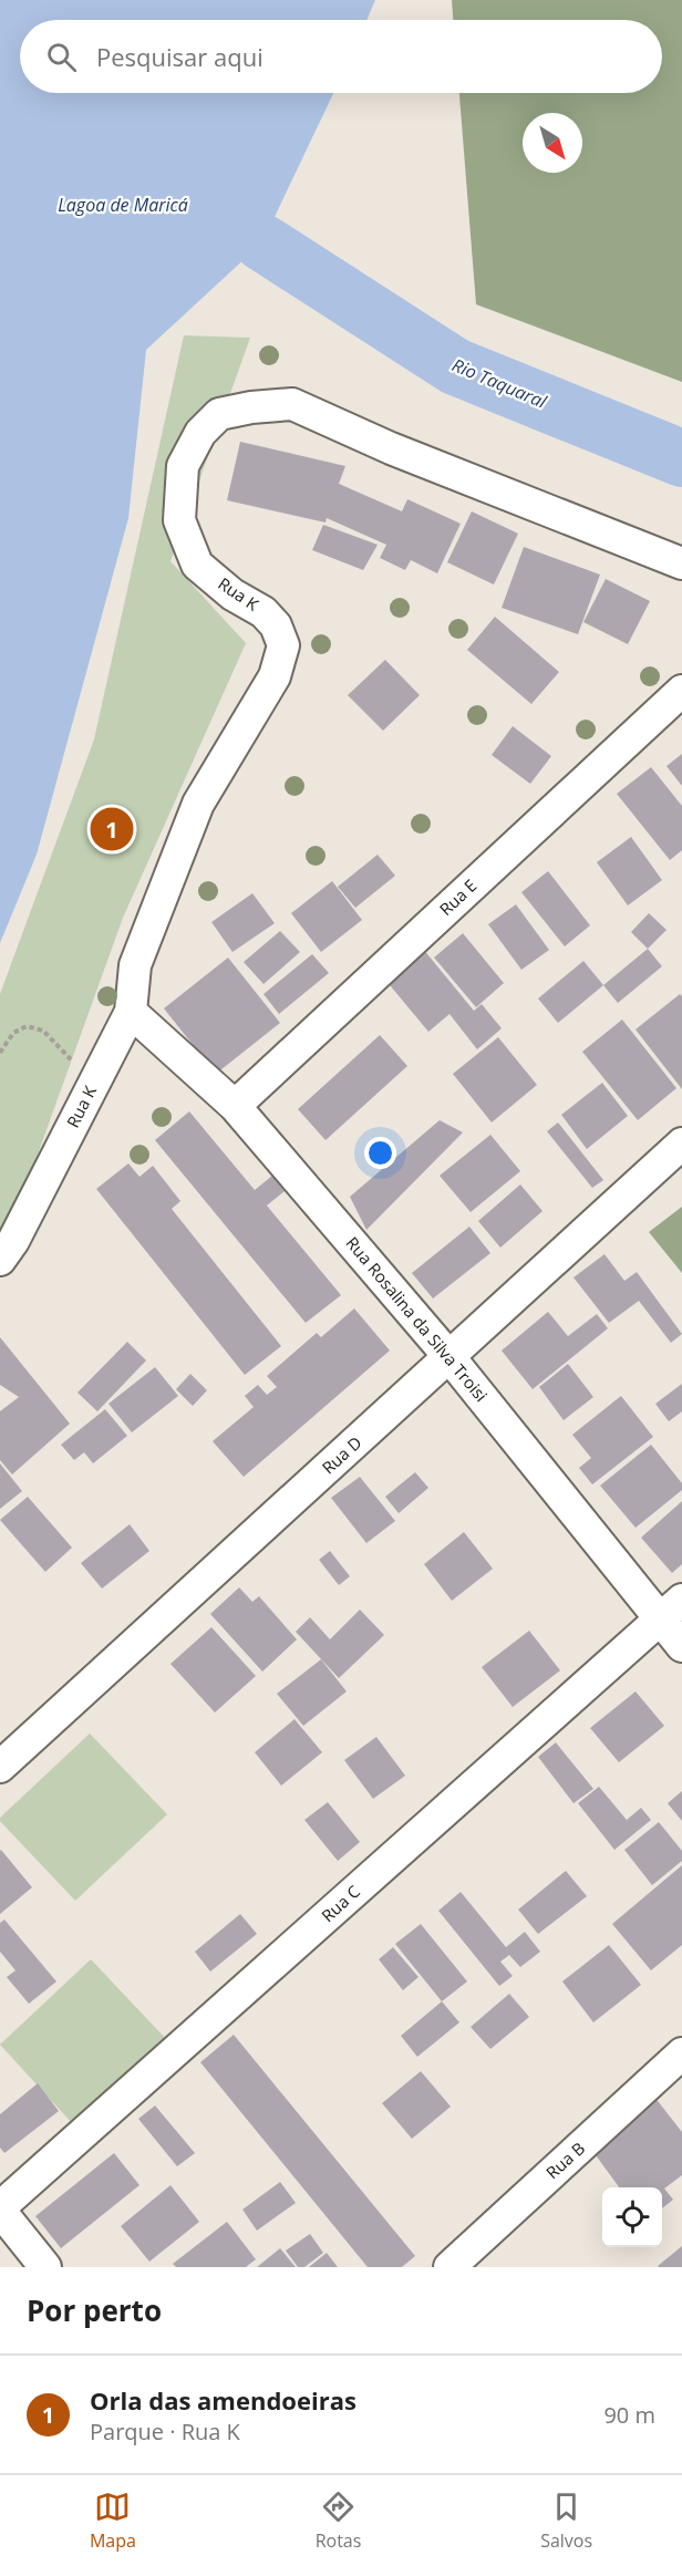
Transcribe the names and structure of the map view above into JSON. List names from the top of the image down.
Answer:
{
  "streets": {
    "street": [
      "Rua K",
      "Rua E",
      "Rua Rosalina da Silva Troisi",
      "Rua D",
      "Rua C",
      "Rua B"
    ]
  },
  "crossings": [
    ["Rua K", "Rua Rosalina da Silva Troisi"],
    ["Rua E", "Rua Rosalina da Silva Troisi"],
    ["Rua Rosalina da Silva Troisi", "Rua D"],
    ["Rua Rosalina da Silva Troisi", "Rua C"]
  ],
  "water": ["Lagoa de Maricá", "Rio Taquaral"],
  "north": "bottom right",
  "page": {
    "search": "Pesquisar aqui",
    "pins": "1",
    "heading": "Por perto",
    "list": [
      {
        "mark": "1",
        "name": "Orla das amendoeiras",
        "note": "Parque · Rua K",
        "value": "90 m"
      }
    ],
    "nav": ["Mapa", "Rotas", "Salvos"]
  }
}
